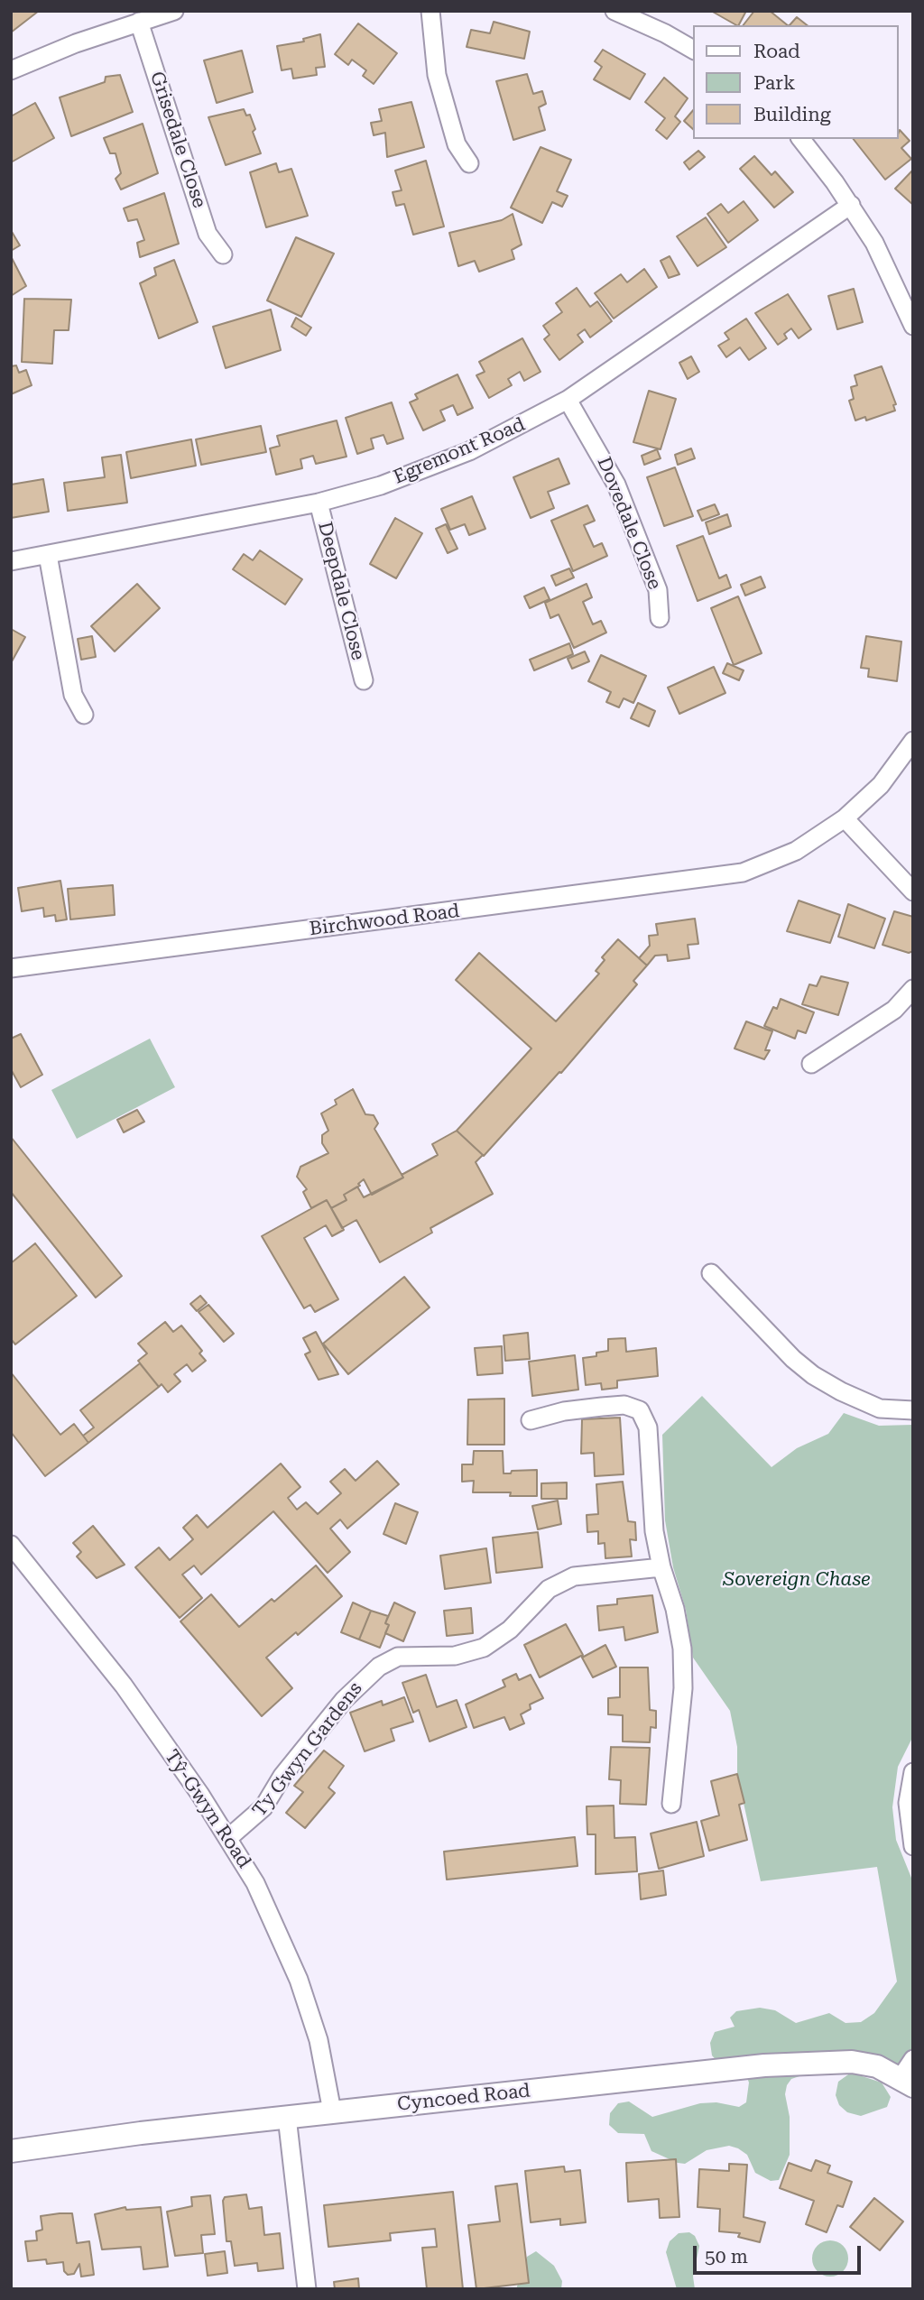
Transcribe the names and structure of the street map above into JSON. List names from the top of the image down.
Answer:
{
  "streets": {
    "street": [
      "Grisedale Close",
      "Egremont Road",
      "Dovedale Close",
      "Deepdale Close",
      "Birchwood Road",
      "Ty Gwyn Gardens",
      "Tŷ-Gwyn Road",
      "Cyncoed Road"
    ]
  },
  "crossings": [
    ["Egremont Road", "Dovedale Close"],
    ["Egremont Road", "Deepdale Close"],
    ["Ty Gwyn Gardens", "Tŷ-Gwyn Road"],
    ["Tŷ-Gwyn Road", "Cyncoed Road"]
  ],
  "parks": ["Sovereign Chase"],
  "legend": ["Road", "Park", "Building"],
  "scale_bar": "50 m"
}
